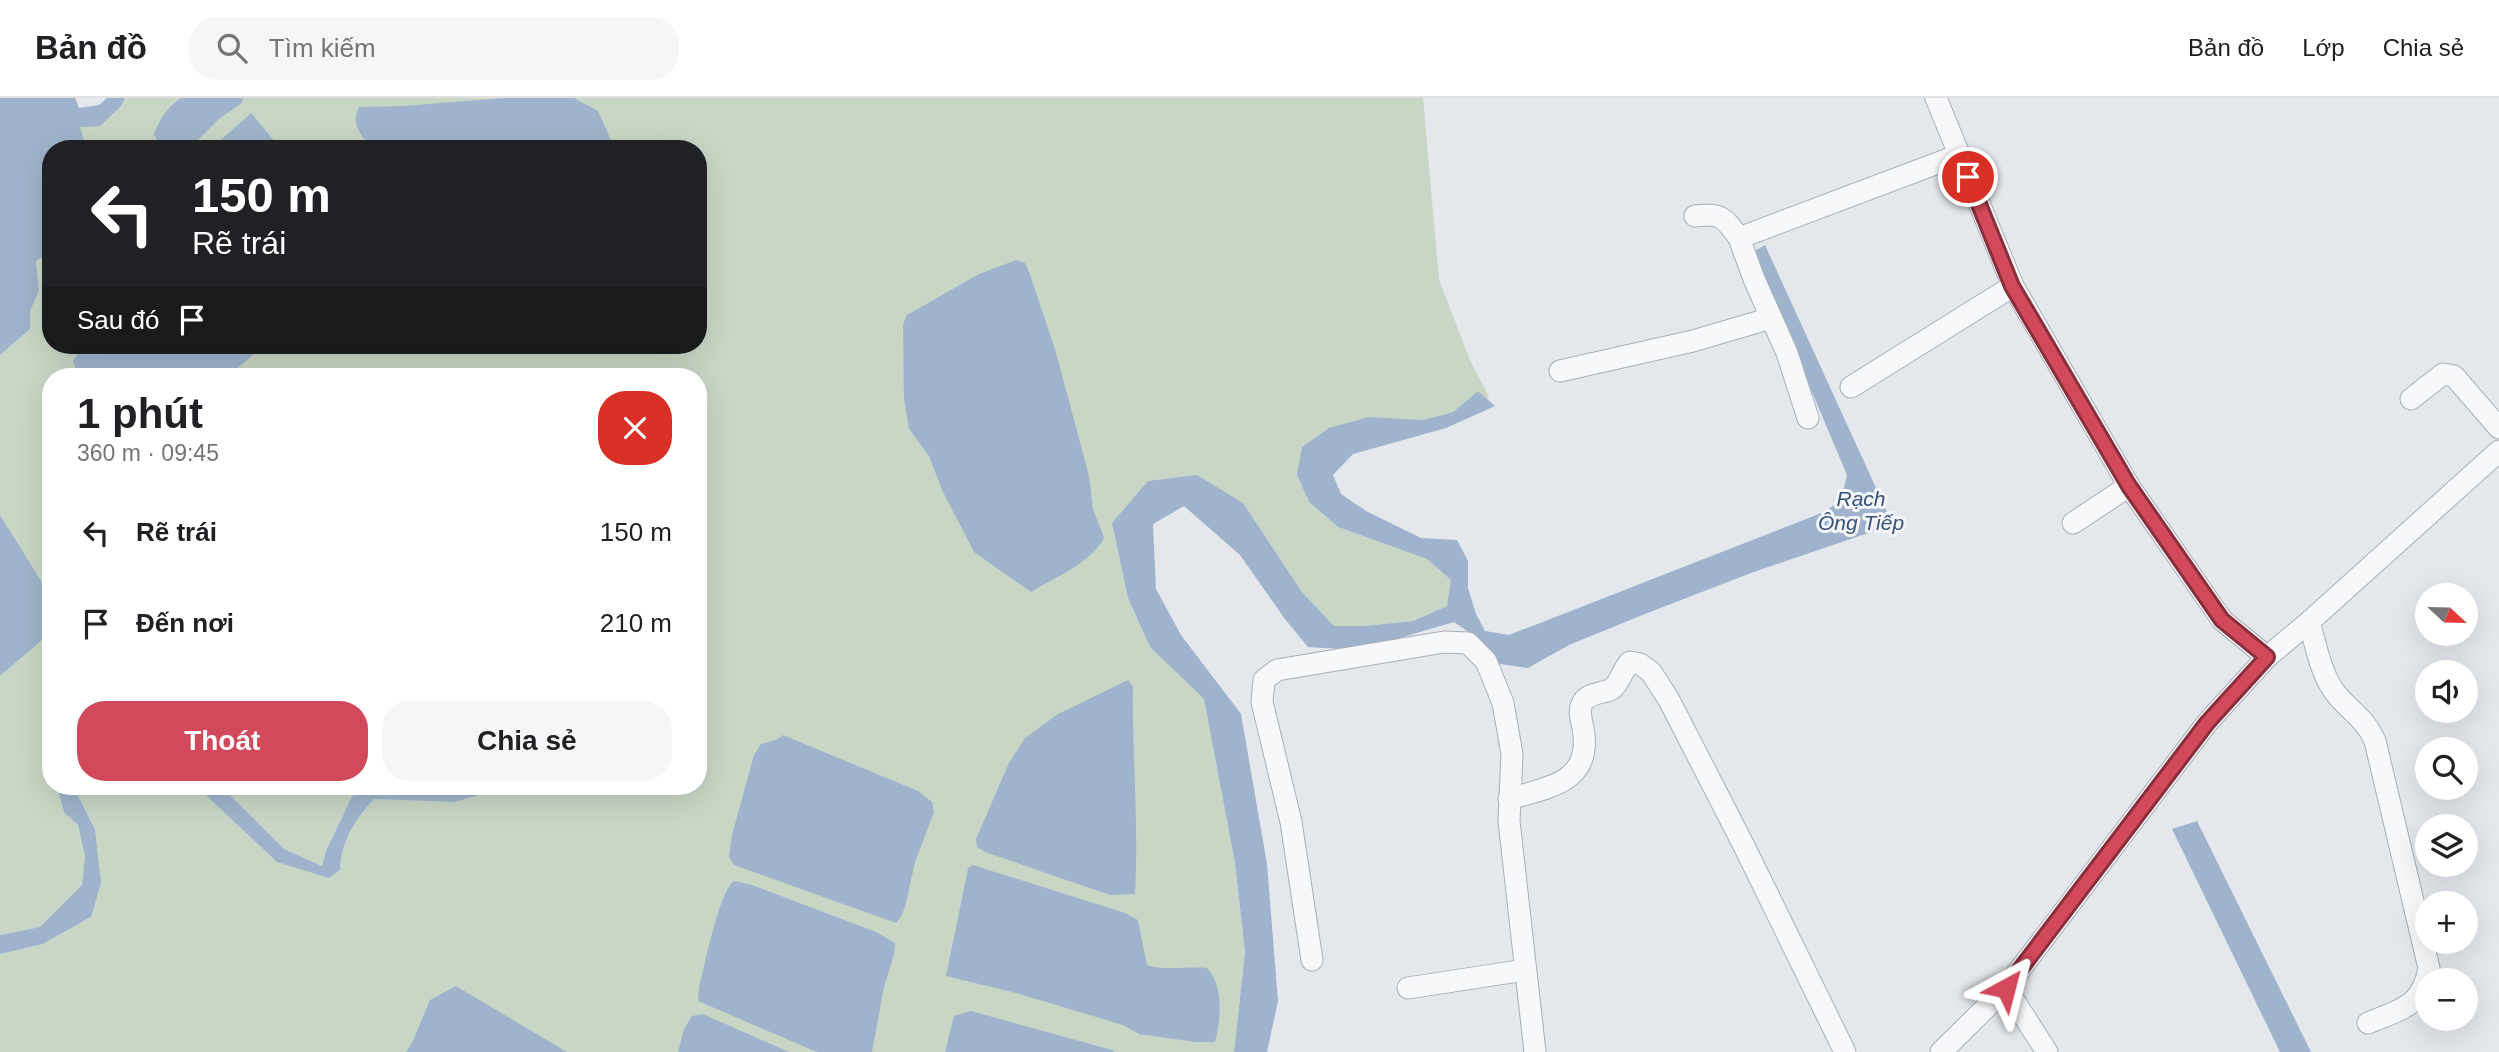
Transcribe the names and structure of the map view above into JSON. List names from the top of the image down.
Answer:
{
  "water": ["Rạch Ông Tiếp"],
  "north": "right",
  "page": {
    "header": "Bản đồ",
    "search": "Tìm kiếm",
    "nav": ["Bản đồ", "Lớp", "Chia sẻ"],
    "turn": ["150 m", "Rẽ trái"],
    "then": "Sau đó",
    "heading": ["1 phút", "360 m · 09:45"],
    "list": [
      {
        "name": "Rẽ trái",
        "value": "150 m"
      },
      {
        "name": "Đến nơi",
        "value": "210 m"
      }
    ],
    "map_buttons": ["+", "−"],
    "buttons": ["Thoát", "Chia sẻ"]
  }
}
